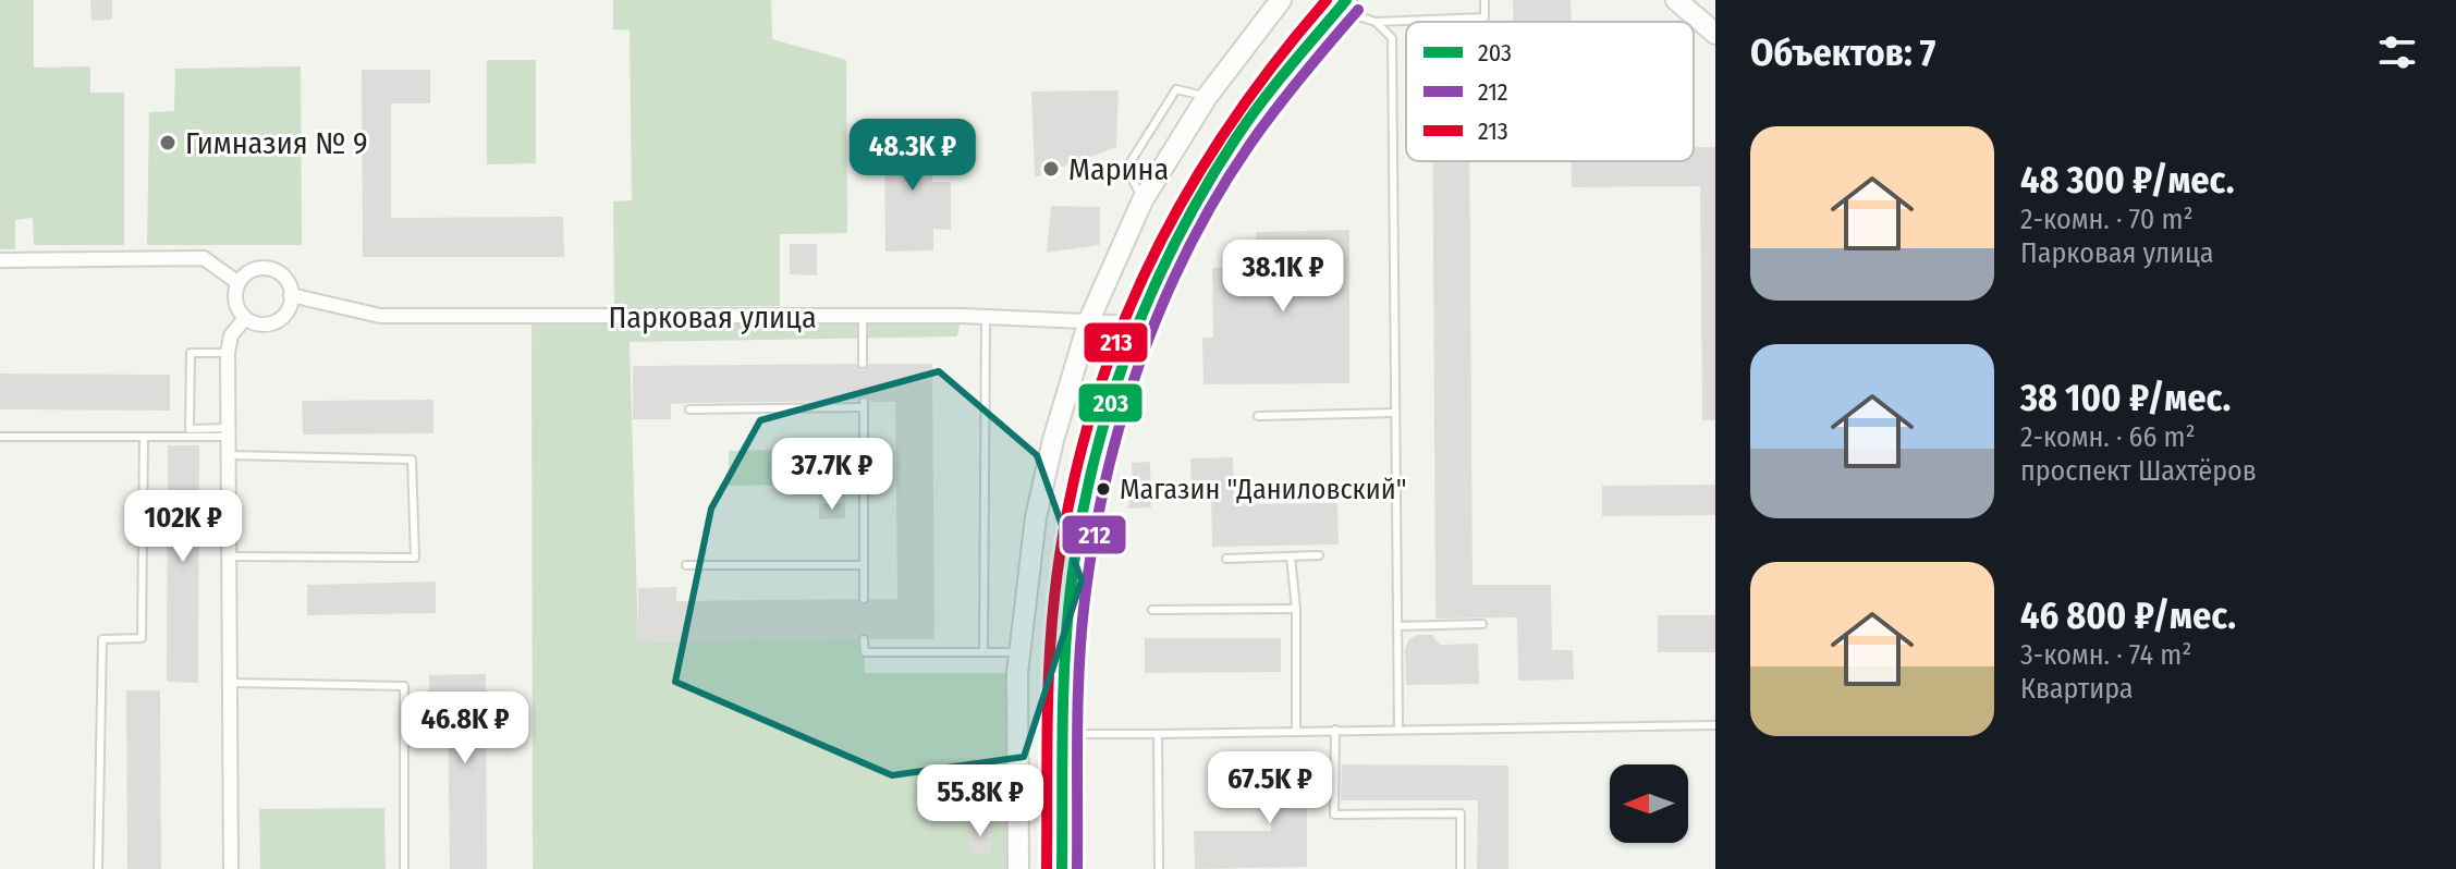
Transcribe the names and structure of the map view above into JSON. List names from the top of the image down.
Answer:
{
  "streets": {
    "street": ["Парковая улица"]
  },
  "places": ["Гимназия № 9", "Марина", "Магазин \"Даниловский\""],
  "lines": ["transit line 203", "transit line 213", "transit line 212"],
  "legend": ["203", "212", "213"],
  "north": "left",
  "page": {
    "heading": "Объектов: 7",
    "list": [
      {
        "name": "48 300 ₽/мес.",
        "note": "2-комн. · 70 m² · Парковая улица"
      },
      {
        "name": "38 100 ₽/мес.",
        "note": "2-комн. · 66 m² · проспект Шахтёров"
      },
      {
        "name": "46 800 ₽/мес.",
        "note": "3-комн. · 74 m² · Квартира"
      }
    ],
    "price": [
      "48.3K ₽",
      "38.1K ₽",
      "37.7K ₽",
      "102K ₽",
      "46.8K ₽",
      "67.5K ₽",
      "55.8K ₽"
    ]
  }
}
